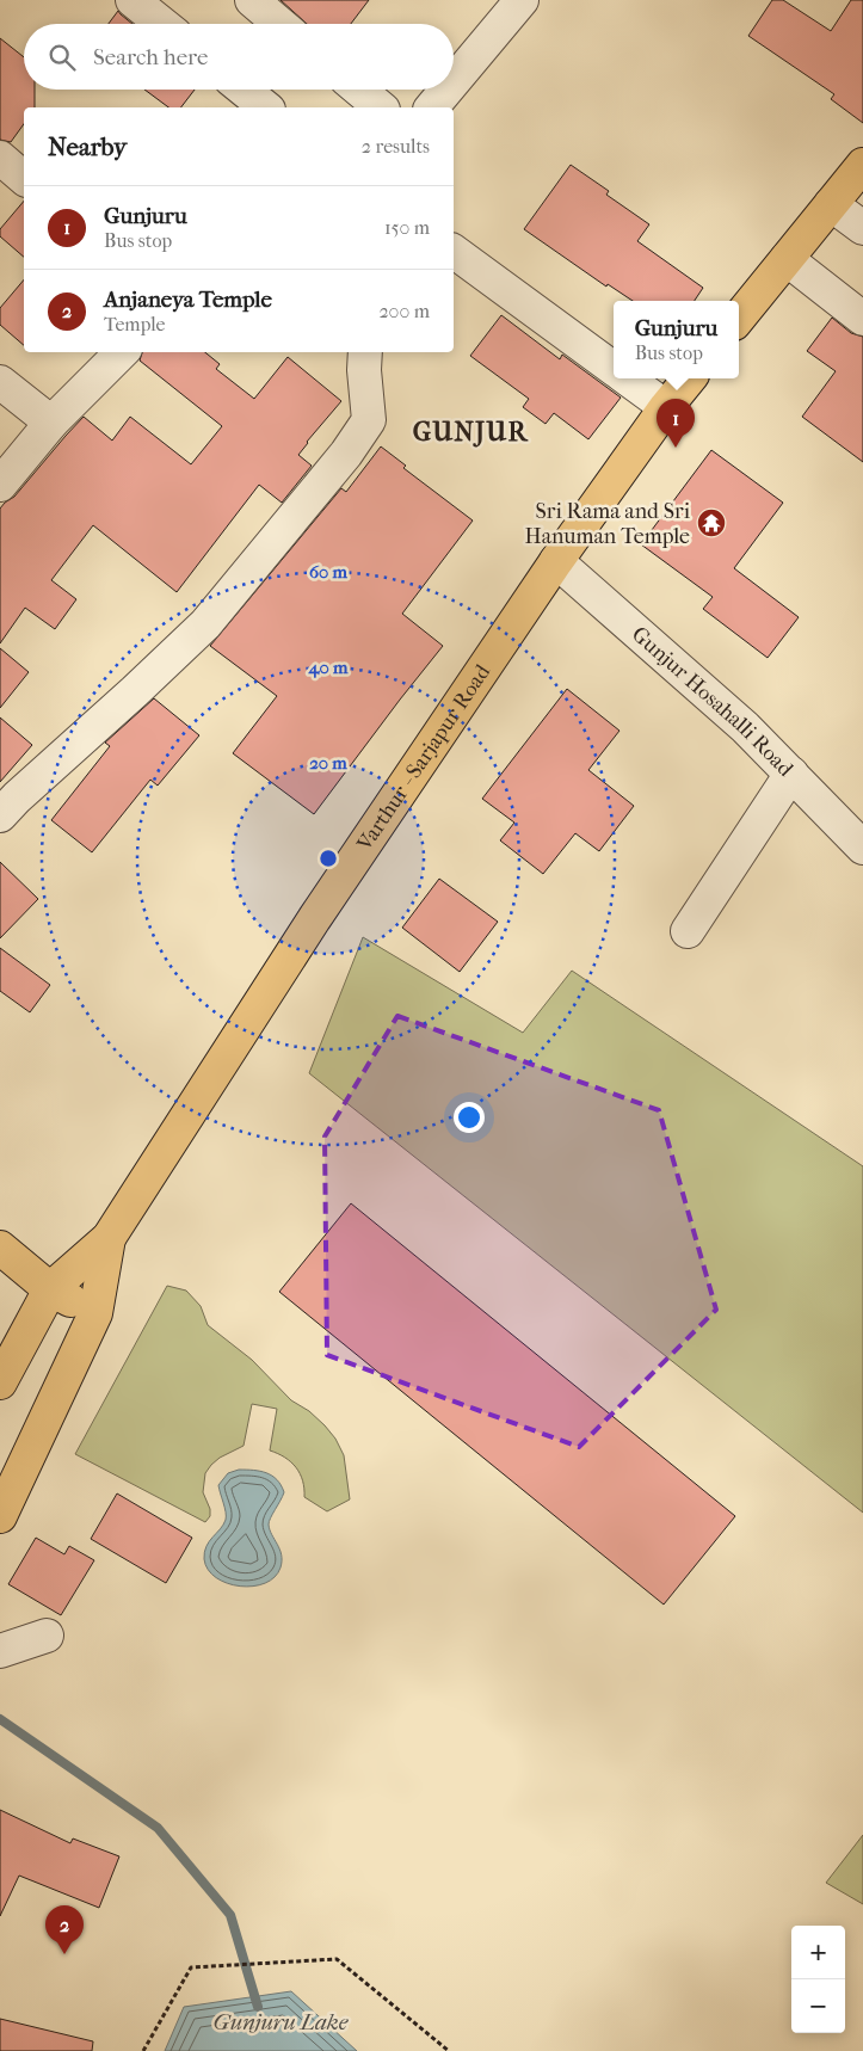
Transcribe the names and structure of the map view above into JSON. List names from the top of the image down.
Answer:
{
  "streets": {
    "main road": ["Varthur - Sarjapur Road"],
    "street": ["Gunjur Hosahalli Road"]
  },
  "crossings": [
    ["Gunjur Hosahalli Road", "Varthur - Sarjapur Road"]
  ],
  "districts": ["GUNJUR"],
  "water": ["Gunjuru Lake"],
  "places": {
    "temple": ["Sri Rama and Sri Hanuman Temple"]
  },
  "page": {
    "search": "Search here",
    "heading": ["Nearby", "2 results"],
    "list": [
      {
        "mark": "1",
        "name": "Gunjuru",
        "note": "Bus stop",
        "value": "150 m"
      },
      {
        "mark": "2",
        "name": "Anjaneya Temple",
        "note": "Temple",
        "value": "200 m"
      }
    ],
    "popup": ["Gunjuru", "Bus stop"],
    "pins": ["1", "2"],
    "map_buttons": ["+", "−"]
  },
  "rings": ["60 m", "40 m", "20 m"]
}
